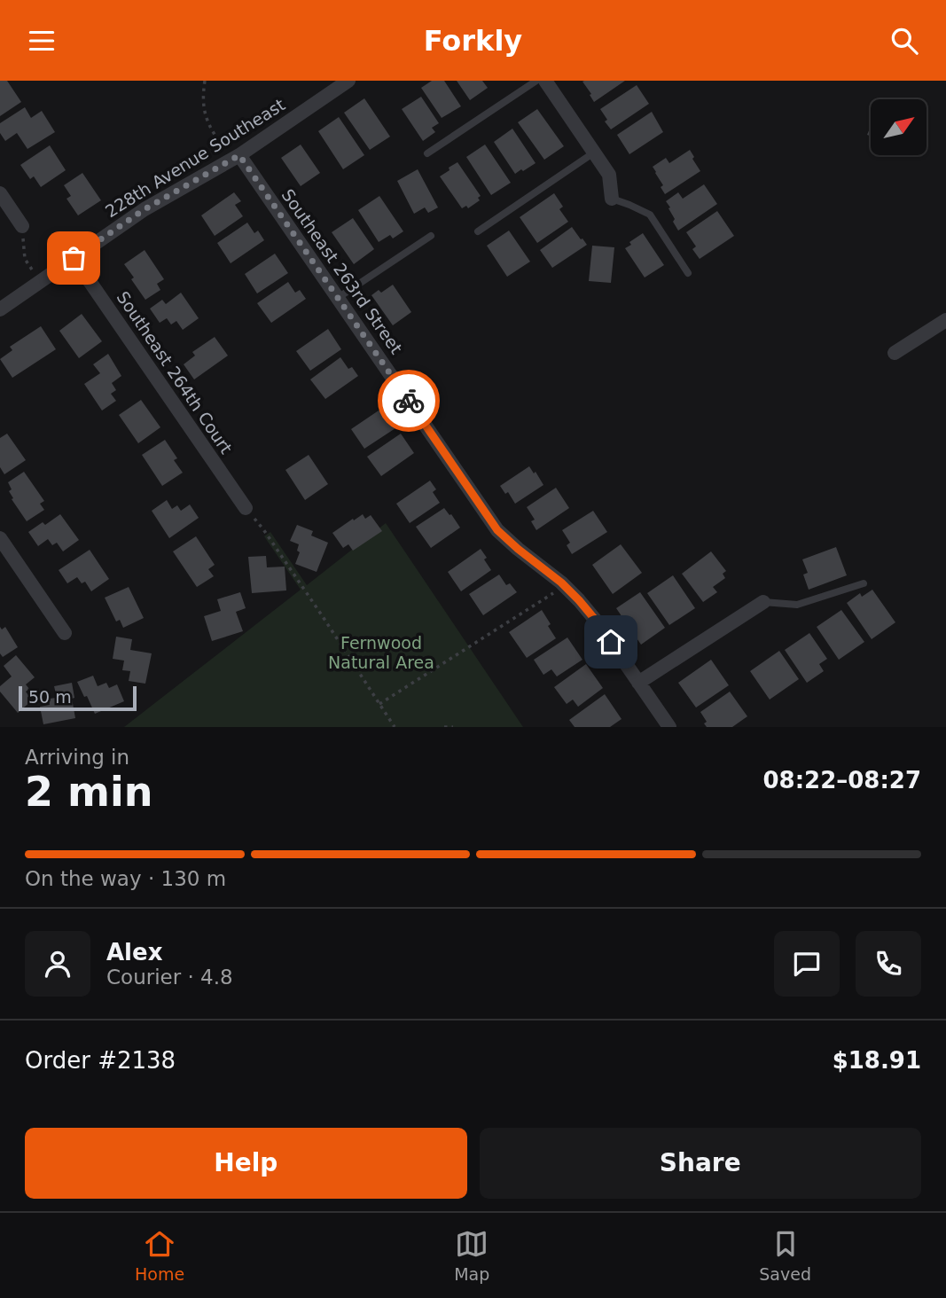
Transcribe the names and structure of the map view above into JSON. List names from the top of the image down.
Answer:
{
  "streets": {
    "street": ["228th Avenue Southeast", "Southeast 263rd Street", "Southeast 264th Court"]
  },
  "crossings": [
    ["228th Avenue Southeast", "Southeast 263rd Street"],
    ["228th Avenue Southeast", "Southeast 264th Court"]
  ],
  "parks": ["Fernwood Natural Area"],
  "scale_bar": "50 m",
  "north": "top right",
  "page": {
    "header": "Forkly",
    "scale": "50 m",
    "heading": ["2 min", "Arriving in", "08:22–08:27"],
    "panel": [
      "Alex",
      "Courier · 4.8",
      "Order #2138",
      "$18.91"
    ],
    "bar": "On the way · 130 m",
    "buttons": ["Help", "Share"],
    "tabs": ["Home", "Map", "Saved"]
  }
}
